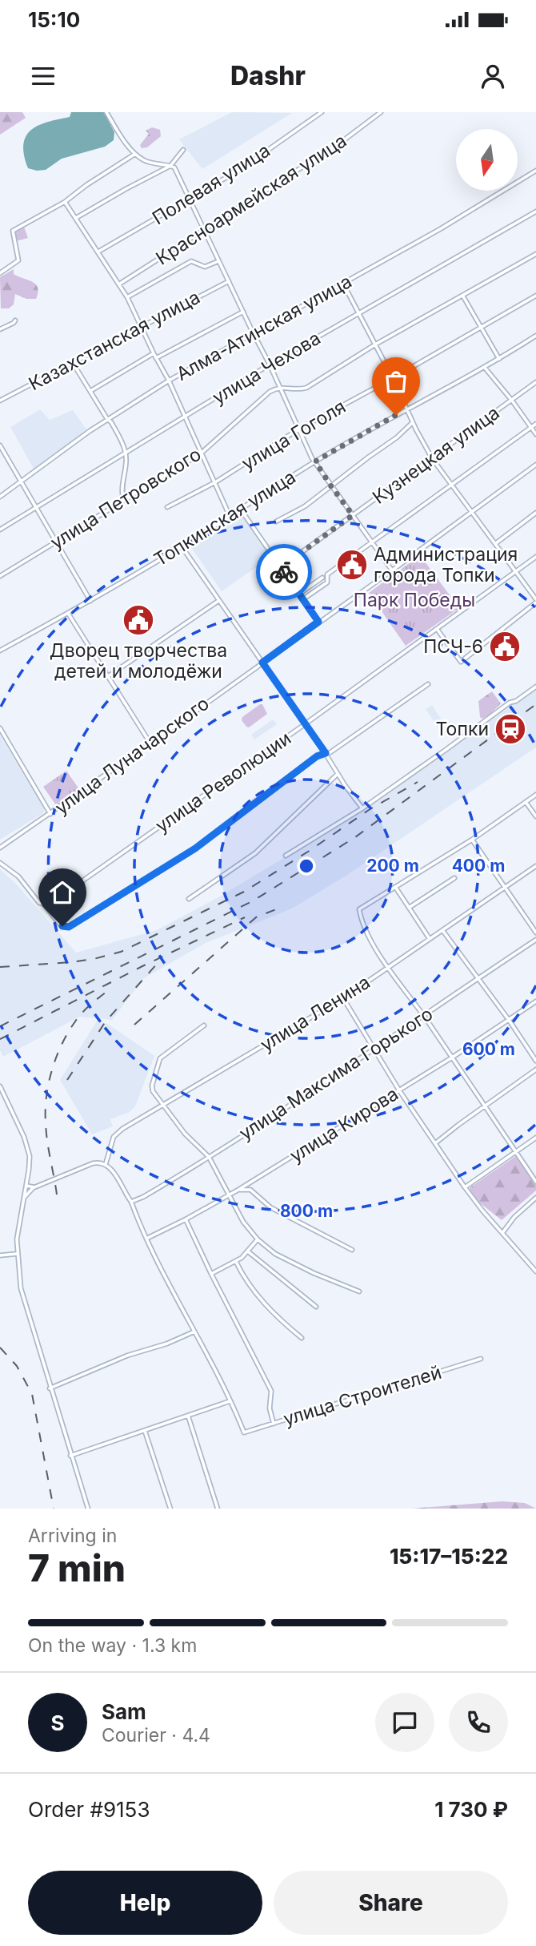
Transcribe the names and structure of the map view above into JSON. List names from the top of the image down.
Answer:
{
  "streets": {
    "street": [
      "Полевая улица",
      "Красноармейская улица",
      "Алма-Атинская улица",
      "Казахстанская улица",
      "улица Чехова",
      "улица Гоголя",
      "Кузнецкая улица",
      "улица Петровского",
      "Топкинская улица",
      "улица Луначарского",
      "улица Революции",
      "улица Ленина",
      "улица Максима Горького",
      "улица Кирова",
      "улица Строителей"
    ]
  },
  "parks": ["Парк Победы"],
  "places": {
    "public building": ["Администрация города Топки", "Дворец творчества детей и молодёжи", "ПСЧ-6"],
    "station": ["Топки"]
  },
  "north": "bottom",
  "page": {
    "status": "15:10",
    "header": "Dashr",
    "heading": ["7 min", "Arriving in", "15:17–15:22"],
    "panel": [
      "Sam",
      "Courier · 4.4",
      "Order #9153",
      "1 730 ₽"
    ],
    "bar": "On the way · 1.3 km",
    "round": "S",
    "buttons": ["Help", "Share"]
  },
  "rings": [
    "200 m",
    "400 m",
    "600 m",
    "800 m"
  ]
}
